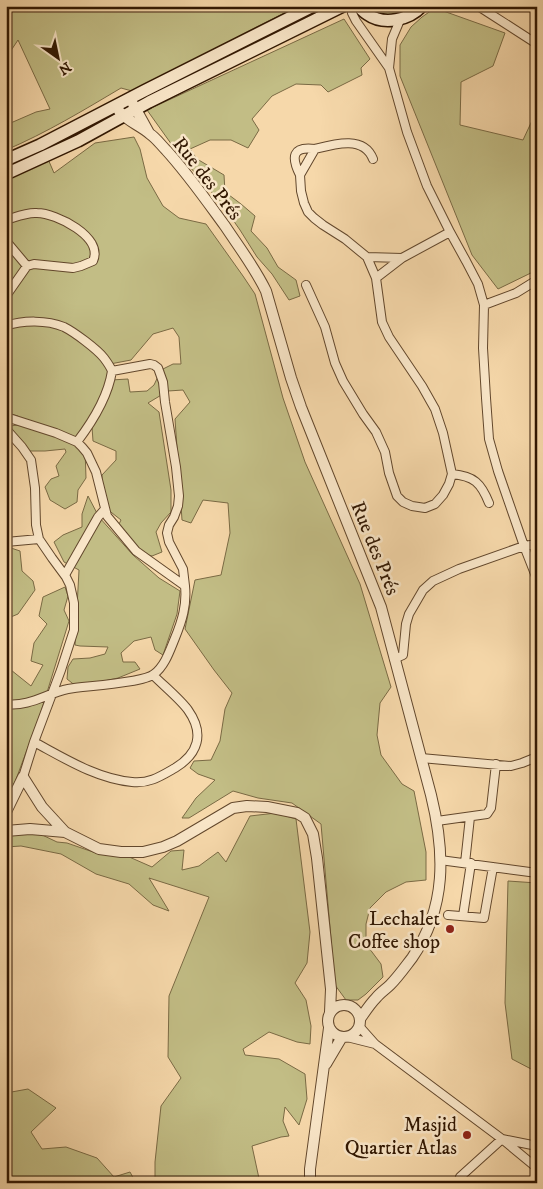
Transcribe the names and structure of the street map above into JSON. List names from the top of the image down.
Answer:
{
  "streets": {
    "street": ["Rue des Prés"]
  },
  "places": ["Lechalet Coffee shop", "Masjid Quartier Atlas"],
  "north": "bottom right"
}
